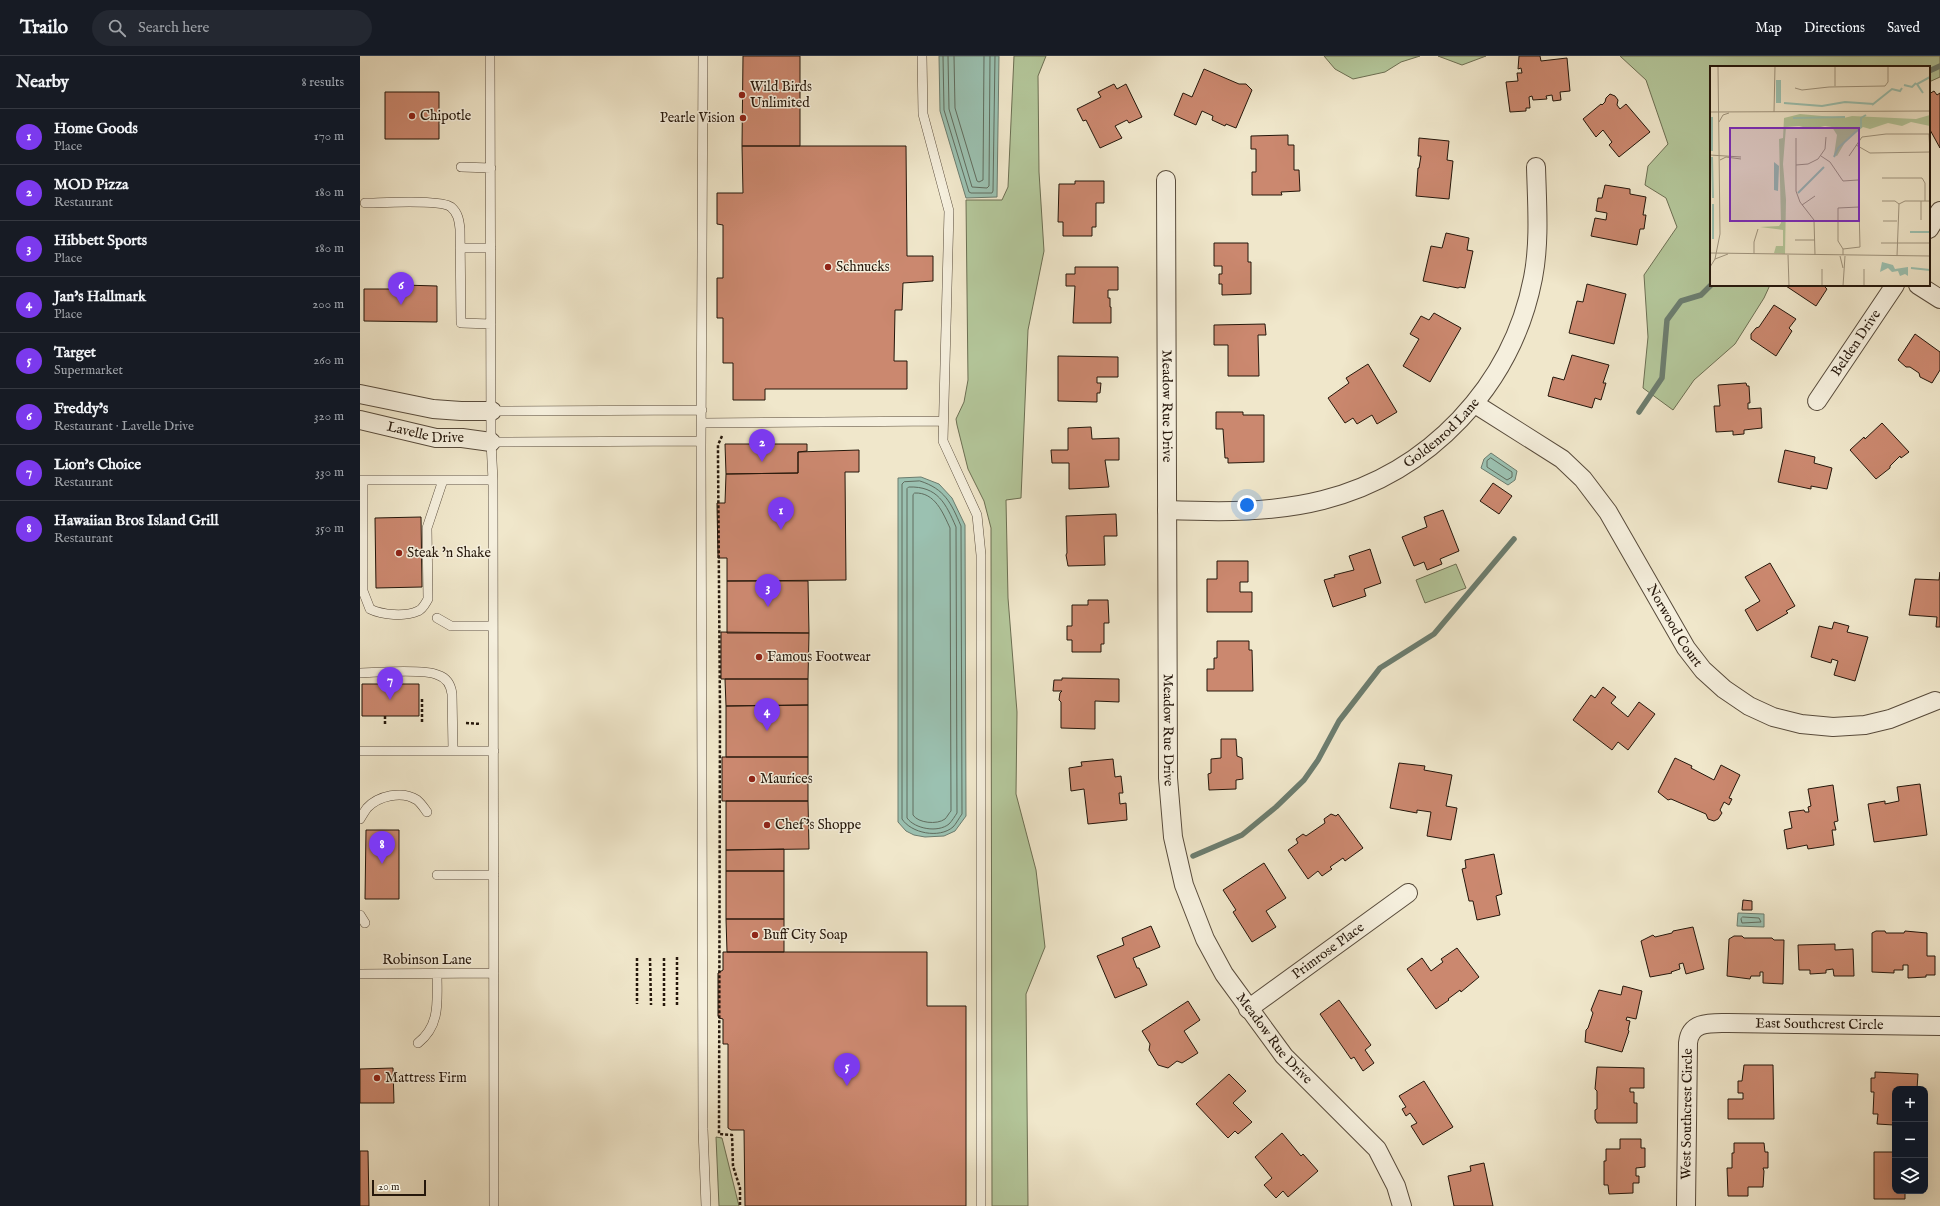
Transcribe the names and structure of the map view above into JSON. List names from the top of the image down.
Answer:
{
  "streets": {
    "street": [
      "Belden Drive",
      "Meadow Rue Drive",
      "Lavelle Drive",
      "Goldenrod Lane",
      "Norwood Court",
      "Primrose Place",
      "East Southcrest Circle",
      "West Southcrest Circle"
    ],
    "lane": ["Robinson Lane"]
  },
  "crossings": [
    ["Meadow Rue Drive", "Goldenrod Lane"],
    ["Meadow Rue Drive", "Primrose Place"],
    ["Goldenrod Lane", "Norwood Court"],
    ["East Southcrest Circle", "West Southcrest Circle"]
  ],
  "places": [
    "Wild Birds Unlimited",
    "Chipotle",
    "Pearle Vision",
    "Schnucks",
    "Steak 'n Shake",
    "Famous Footwear",
    "Maurices",
    "Chef's Shoppe",
    "Buff City Soap",
    "Mattress Firm"
  ],
  "scale_bar": "20 m",
  "page": {
    "header": "Trailo",
    "search": "Search here",
    "nav": ["Map", "Directions", "Saved"],
    "heading": ["Nearby", "8 results"],
    "list": [
      {
        "mark": "1",
        "name": "Home Goods",
        "note": "Place",
        "value": "170 m"
      },
      {
        "mark": "2",
        "name": "MOD Pizza",
        "note": "Restaurant",
        "value": "180 m"
      },
      {
        "mark": "3",
        "name": "Hibbett Sports",
        "note": "Place",
        "value": "180 m"
      },
      {
        "mark": "4",
        "name": "Jan's Hallmark",
        "note": "Place",
        "value": "200 m"
      },
      {
        "mark": "5",
        "name": "Target",
        "note": "Supermarket",
        "value": "260 m"
      },
      {
        "mark": "6",
        "name": "Freddy's",
        "note": "Restaurant · Lavelle Drive",
        "value": "320 m"
      },
      {
        "mark": "7",
        "name": "Lion's Choice",
        "note": "Restaurant",
        "value": "330 m"
      },
      {
        "mark": "8",
        "name": "Hawaiian Bros Island Grill",
        "note": "Restaurant",
        "value": "350 m"
      }
    ],
    "pins": [
      "6",
      "2",
      "1",
      "3",
      "7",
      "4",
      "8",
      "5"
    ],
    "map_buttons": ["+", "−"],
    "scale": "20 m"
  }
}
